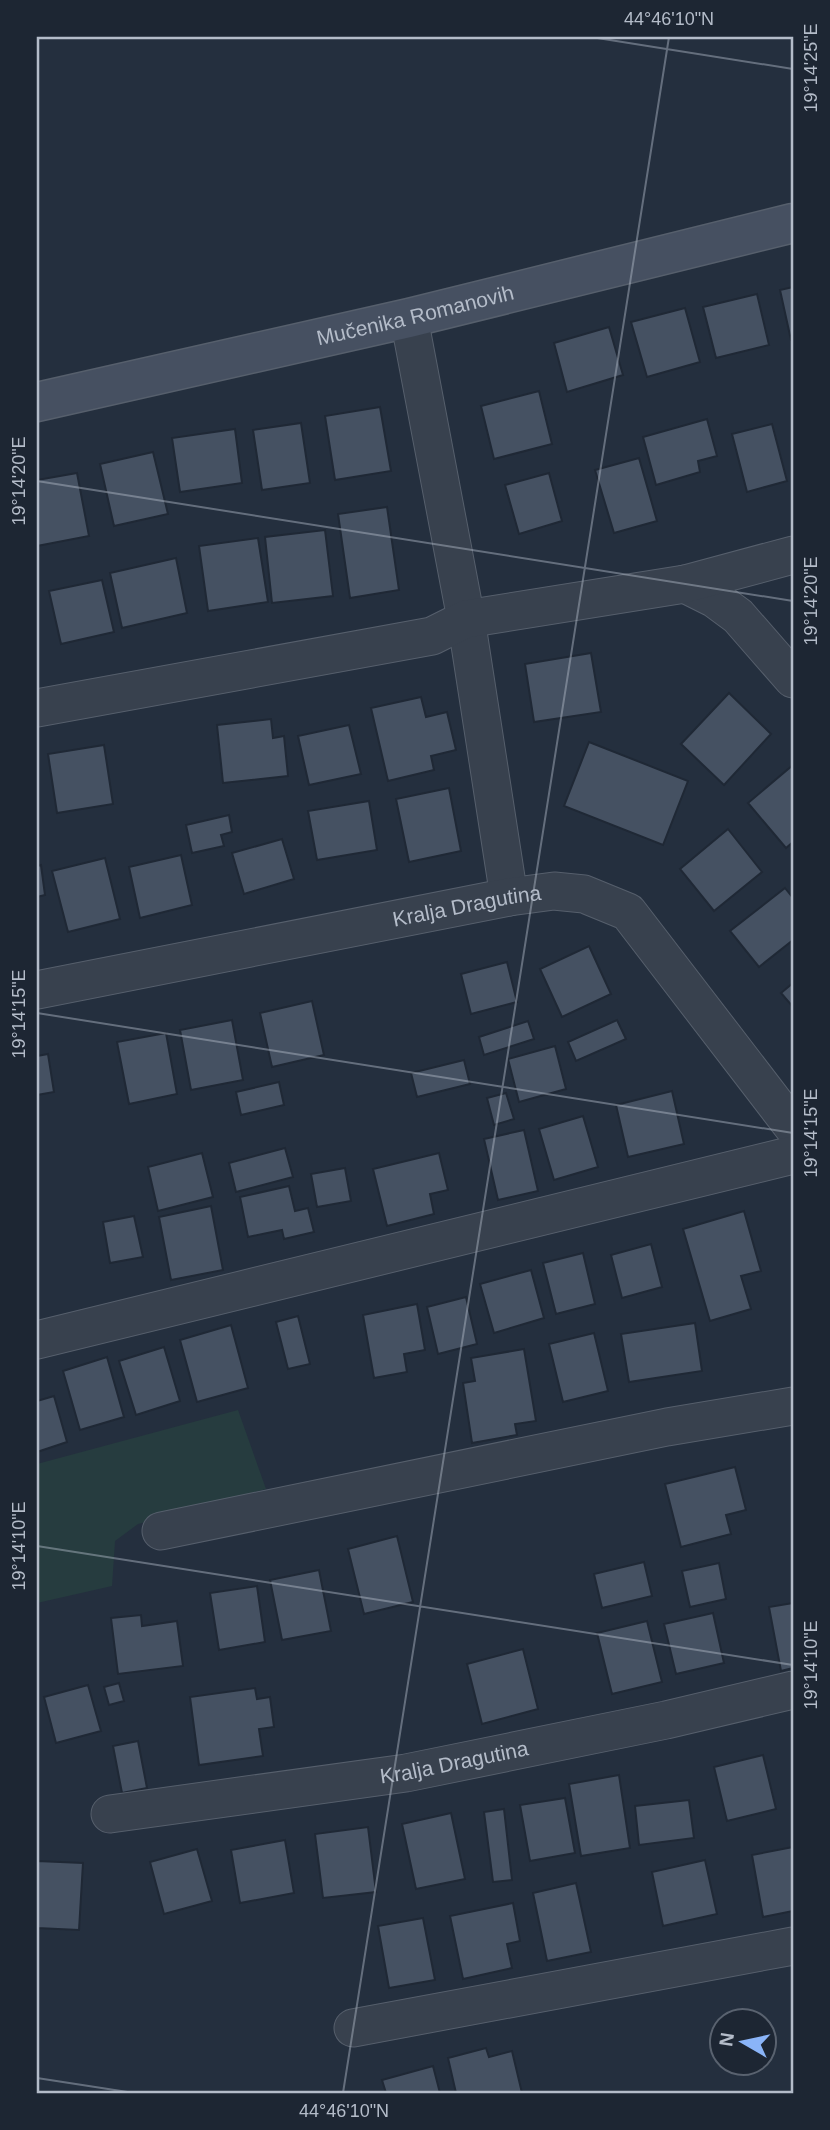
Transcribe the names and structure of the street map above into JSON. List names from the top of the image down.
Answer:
{
  "streets": {
    "street": ["Mučenika Romanovih", "Kralja Dragutina"]
  },
  "north": "left",
  "coordinates": [
    "44°46'10\"N",
    "19°14'25\"E",
    "19°14'20\"E",
    "19°14'15\"E",
    "19°14'10\"E"
  ]
}
